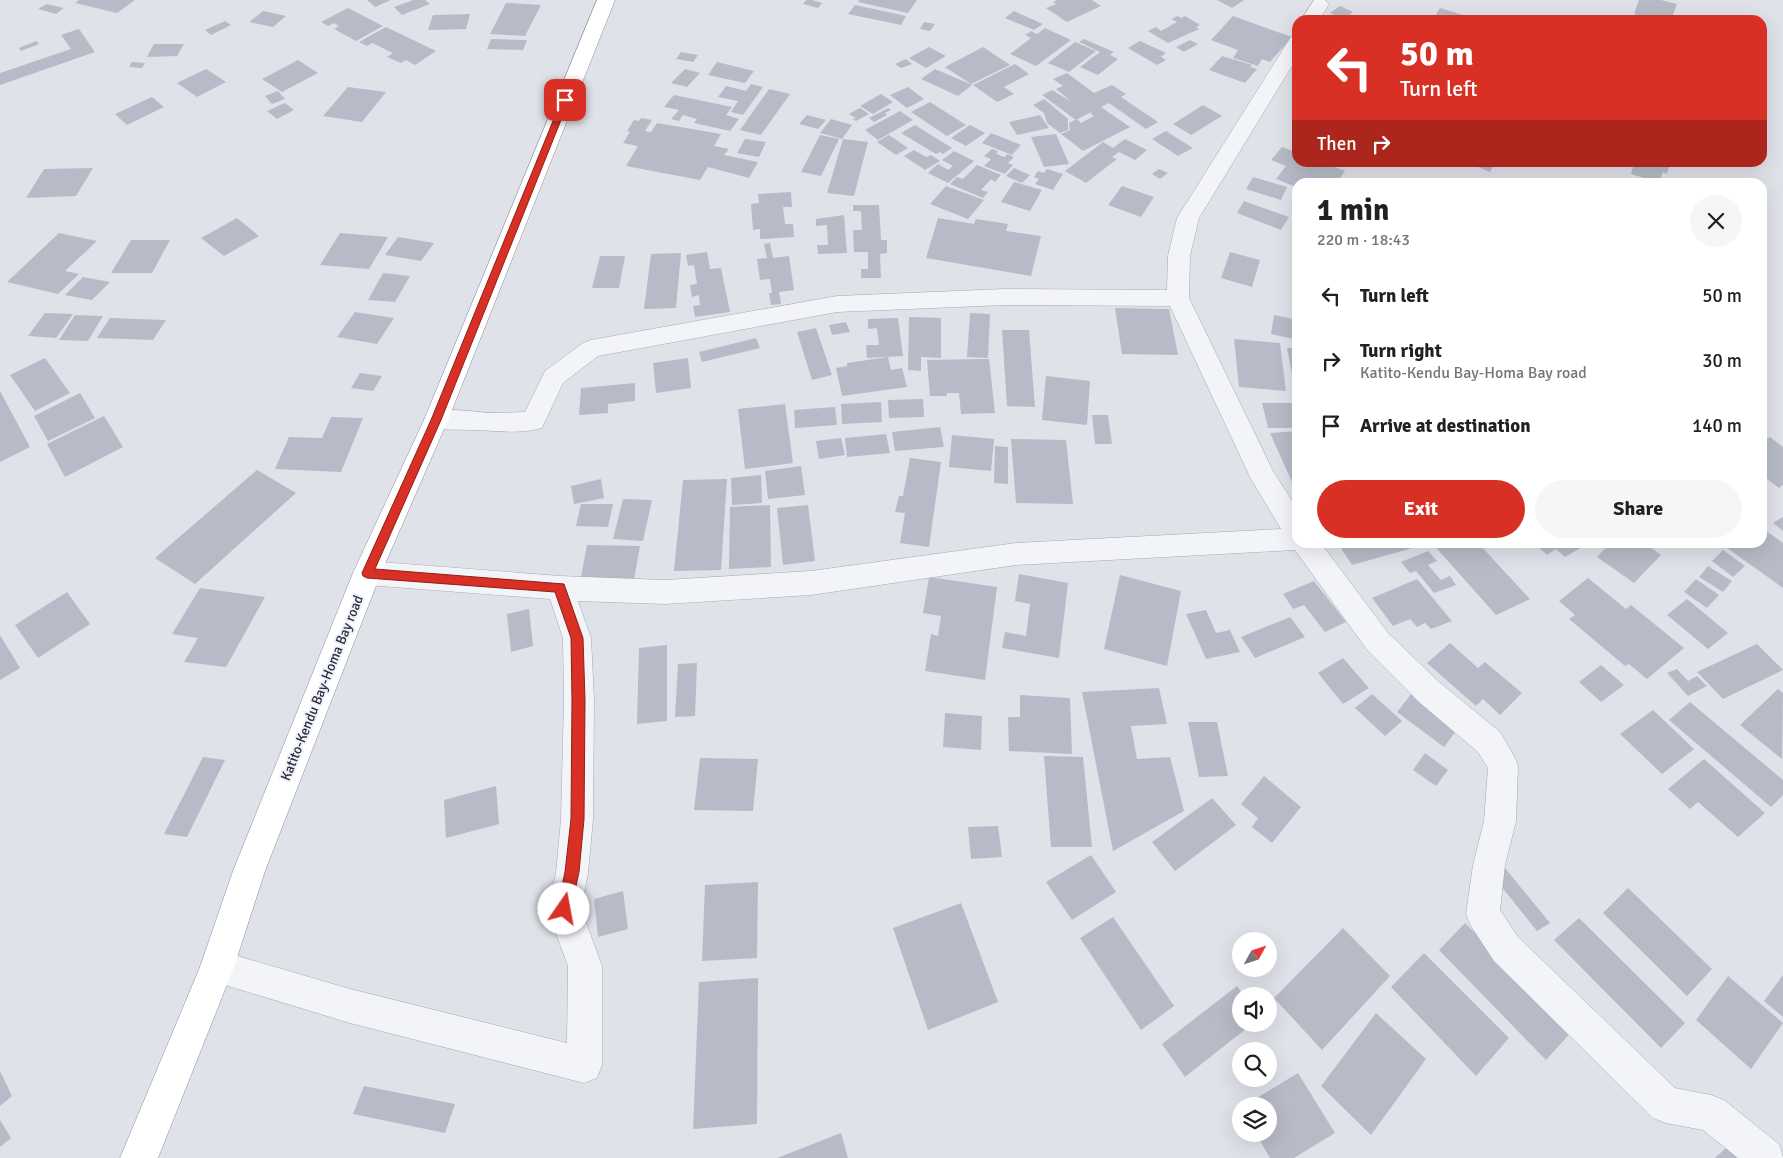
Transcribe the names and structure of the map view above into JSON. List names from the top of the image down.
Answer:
{
  "streets": {
    "highway": ["Katito-Kendu Bay-Homa Bay road"]
  },
  "north": "top right",
  "page": {
    "turn": ["50 m", "Turn left"],
    "then": "Then",
    "heading": ["1 min", "220 m · 18:43"],
    "list": [
      {
        "name": "Turn left",
        "value": "50 m"
      },
      {
        "name": "Turn right",
        "note": "Katito-Kendu Bay-Homa Bay road",
        "value": "30 m"
      },
      {
        "name": "Arrive at destination",
        "value": "140 m"
      }
    ],
    "buttons": ["Exit", "Share"]
  }
}
